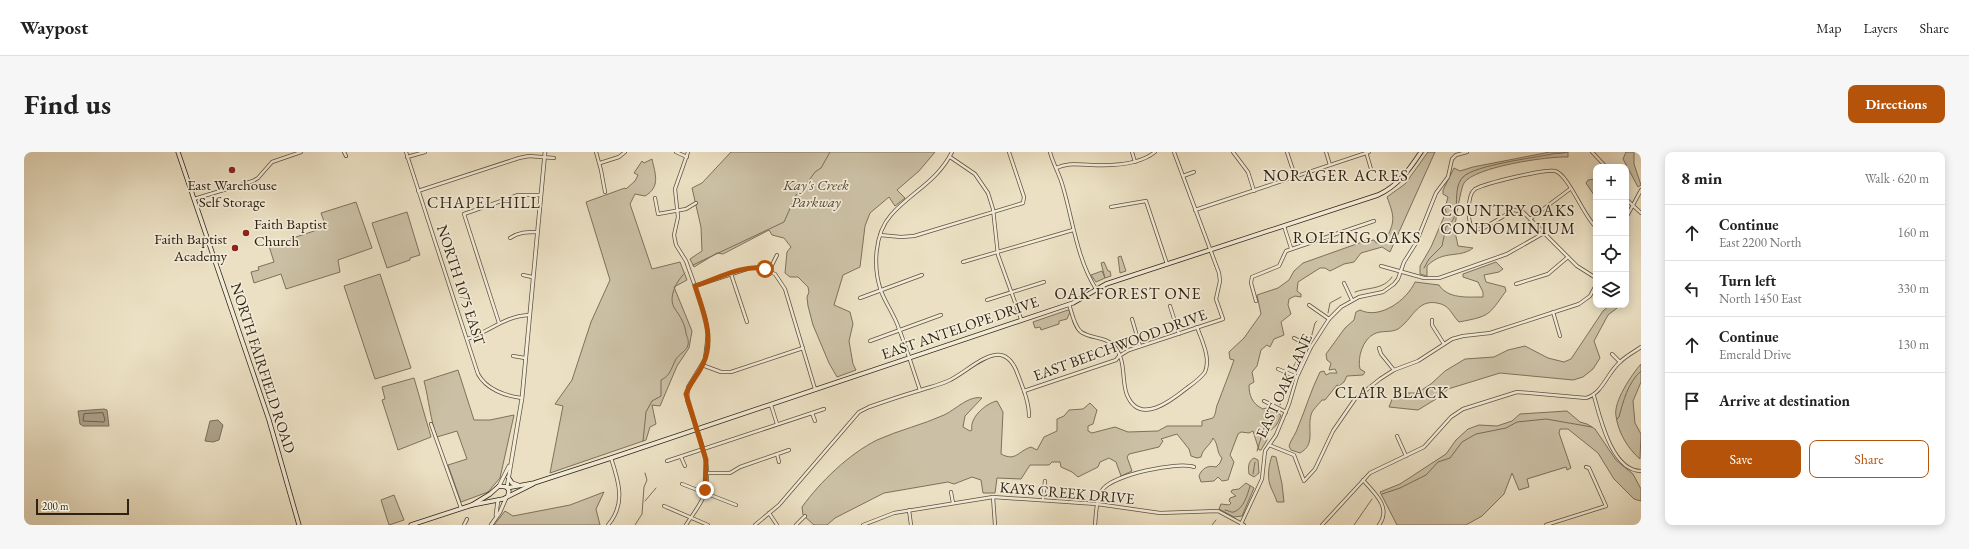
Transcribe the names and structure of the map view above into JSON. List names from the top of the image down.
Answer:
{
  "streets": {
    "main road": ["EAST ANTELOPE DRIVE", "NORTH FAIRFIELD ROAD"],
    "street": [
      "NORTH 1075 EAST",
      "EAST BEECHWOOD DRIVE",
      "EAST OAK LANE",
      "KAYS CREEK DRIVE"
    ]
  },
  "crossings": [
    ["EAST ANTELOPE DRIVE", "EAST BEECHWOOD DRIVE"],
    ["EAST OAK LANE", "KAYS CREEK DRIVE"]
  ],
  "districts": [
    "NORAGER ACRES",
    "CHAPEL HILL",
    "COUNTRY OAKS CONDOMINIUM",
    "ROLLING OAKS",
    "OAK FOREST ONE",
    "CLAIR BLACK"
  ],
  "parks": ["Kay's Creek Parkway"],
  "places": ["East Warehouse Self Storage", "Faith Baptist Church", "Faith Baptist Academy"],
  "scale_bar": "200 m",
  "page": {
    "header": "Waypost",
    "nav": ["Map", "Layers", "Share"],
    "buttons": [
      "Directions",
      ["Save", "Share"]
    ],
    "title": "Find us",
    "heading": ["8 min", "Walk · 620 m"],
    "map_buttons": ["+", "−"],
    "list": [
      ["Continue", "East 2200 North", "160 m"],
      ["Turn left", "North 1450 East", "330 m"],
      ["Continue", "Emerald Drive", "130 m"],
      "Arrive at destination"
    ],
    "scale": "200 m"
  }
}
